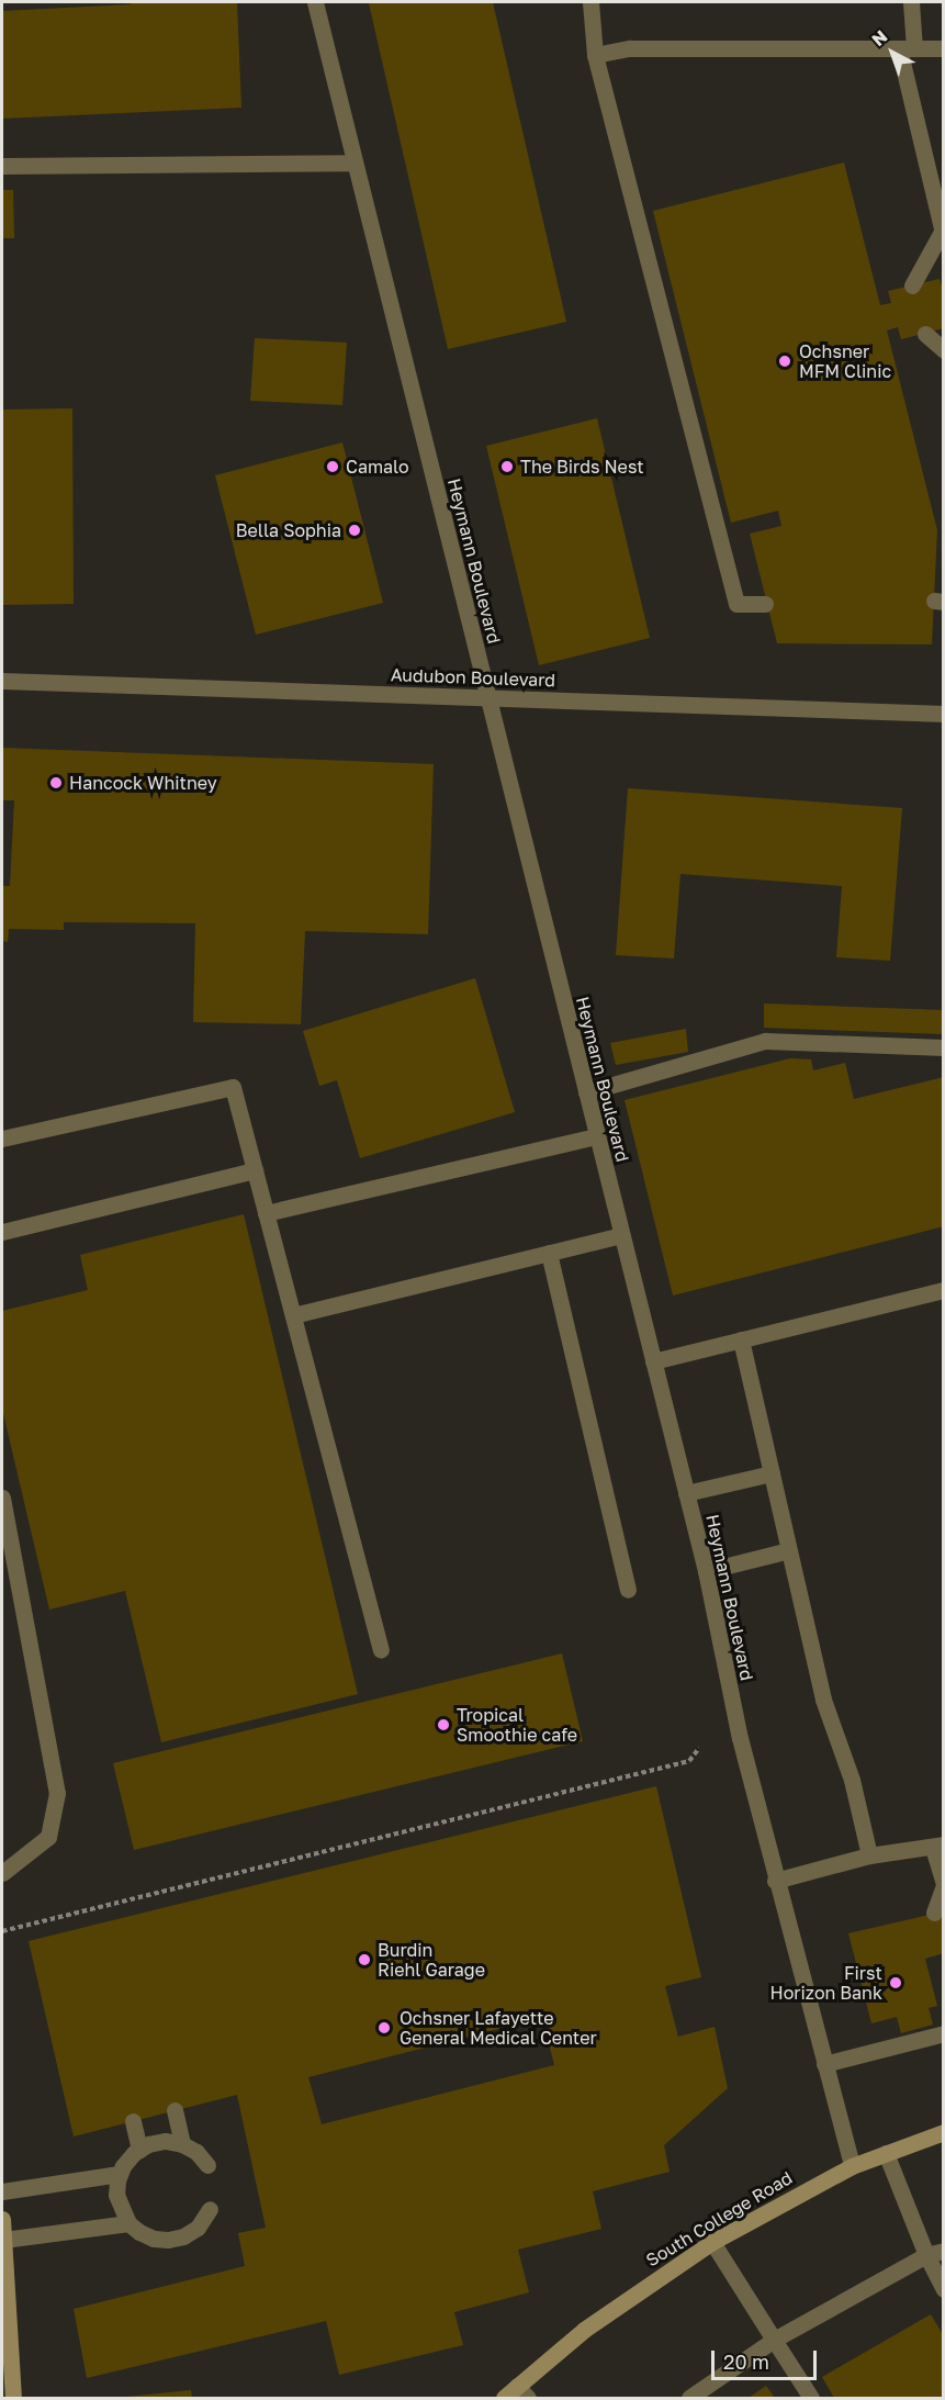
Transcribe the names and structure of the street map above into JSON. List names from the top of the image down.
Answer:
{
  "streets": {
    "main road": ["South College Road"],
    "street": ["Heymann Boulevard", "Audubon Boulevard"]
  },
  "crossings": [
    ["Heymann Boulevard", "Audubon Boulevard"],
    ["Heymann Boulevard", "South College Road"]
  ],
  "places": [
    "Ochsner MFM Clinic",
    "Camalo",
    "The Birds Nest",
    "Bella Sophia",
    "Hancock Whitney",
    "Tropical Smoothie cafe",
    "Burdin Riehl Garage",
    "First Horizon Bank",
    "Ochsner Lafayette General Medical Center"
  ],
  "scale_bar": "20 m",
  "north": "top left"
}
